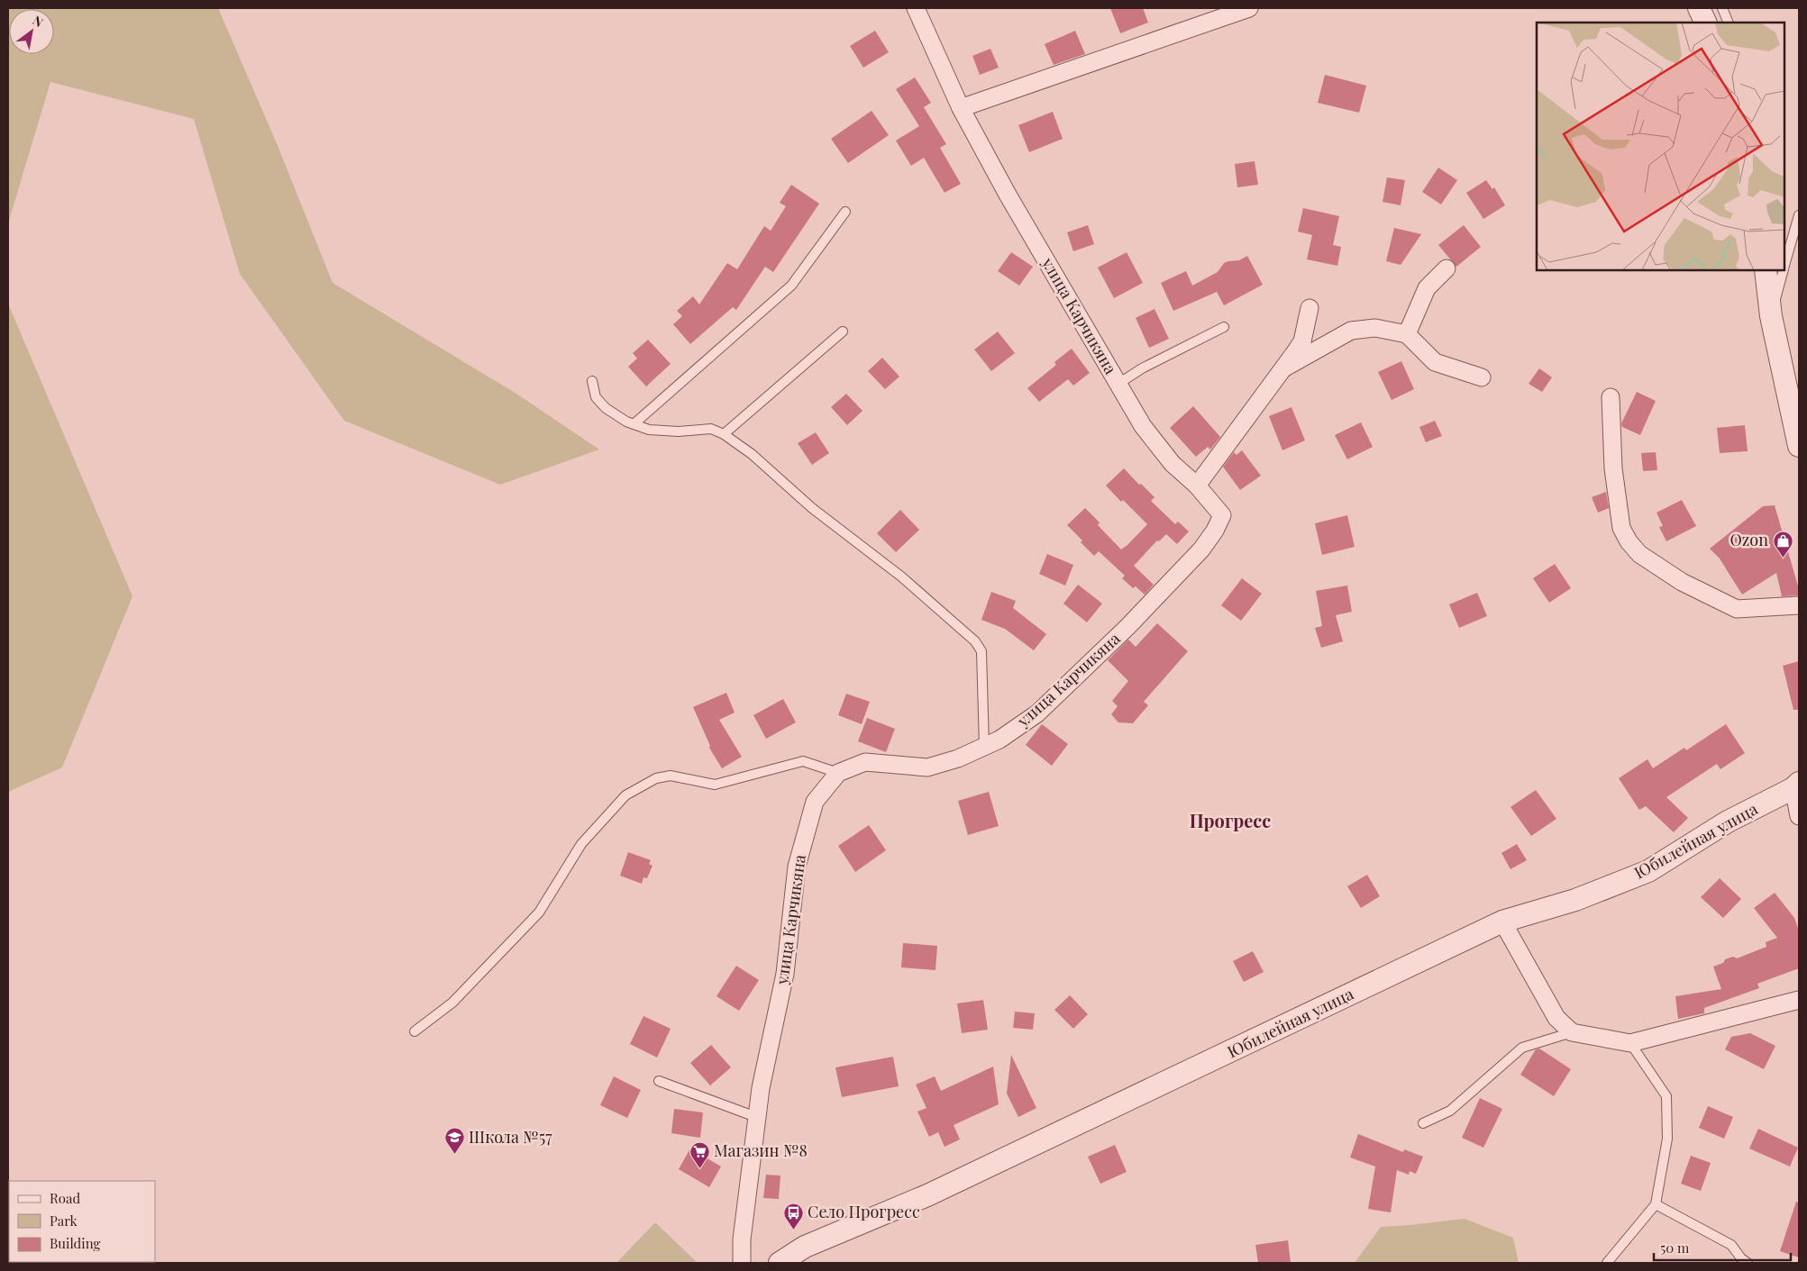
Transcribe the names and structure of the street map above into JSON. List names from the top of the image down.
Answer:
{
  "streets": {
    "street": ["улица Карчикяна", "Юбилейная улица"]
  },
  "districts": ["Прогресс"],
  "places": {
    "shop": ["Ozon"],
    "school or university": ["Школа №57"],
    "supermarket": ["Магазин №8"],
    "bus stop": ["Село Прогресс"]
  },
  "legend": ["Road", "Park", "Building"],
  "scale_bar": "50 m",
  "north": "top right"
}
